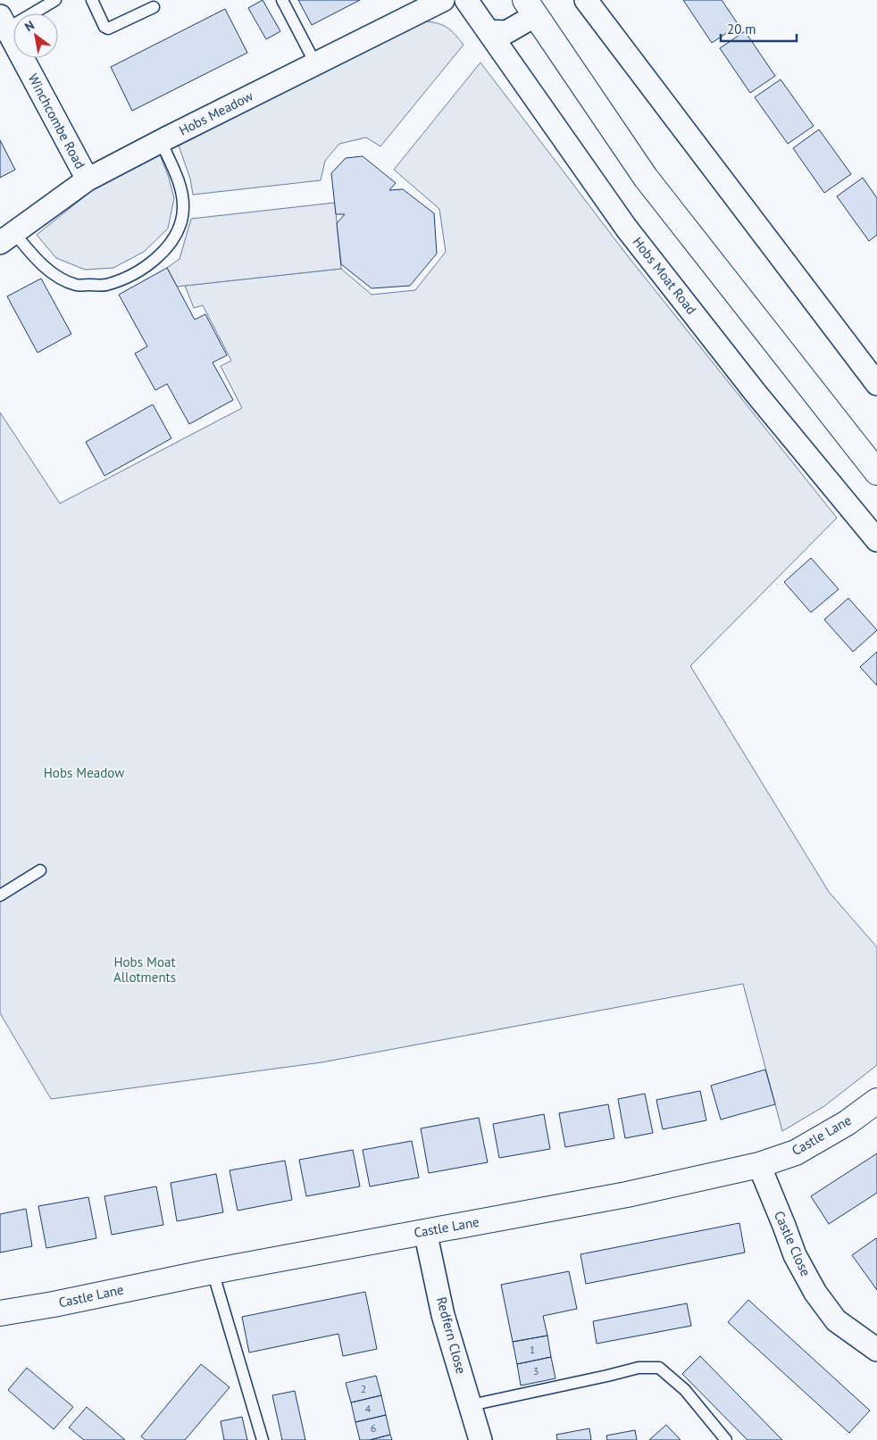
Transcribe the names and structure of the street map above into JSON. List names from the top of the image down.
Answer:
{
  "streets": {
    "street": [
      "Hobs Meadow",
      "Winchcombe Road",
      "Hobs Moat Road",
      "Castle Lane",
      "Castle Close",
      "Redfern Close"
    ]
  },
  "crossings": [
    ["Hobs Meadow", "Winchcombe Road"],
    ["Castle Lane", "Castle Close"],
    ["Castle Lane", "Redfern Close"]
  ],
  "parks": ["Hobs Meadow", "Hobs Moat Allotments"],
  "house_numbers": [
    "1",
    "3",
    "2",
    "4",
    "6"
  ],
  "scale_bar": "20 m",
  "north": "top left"
}
